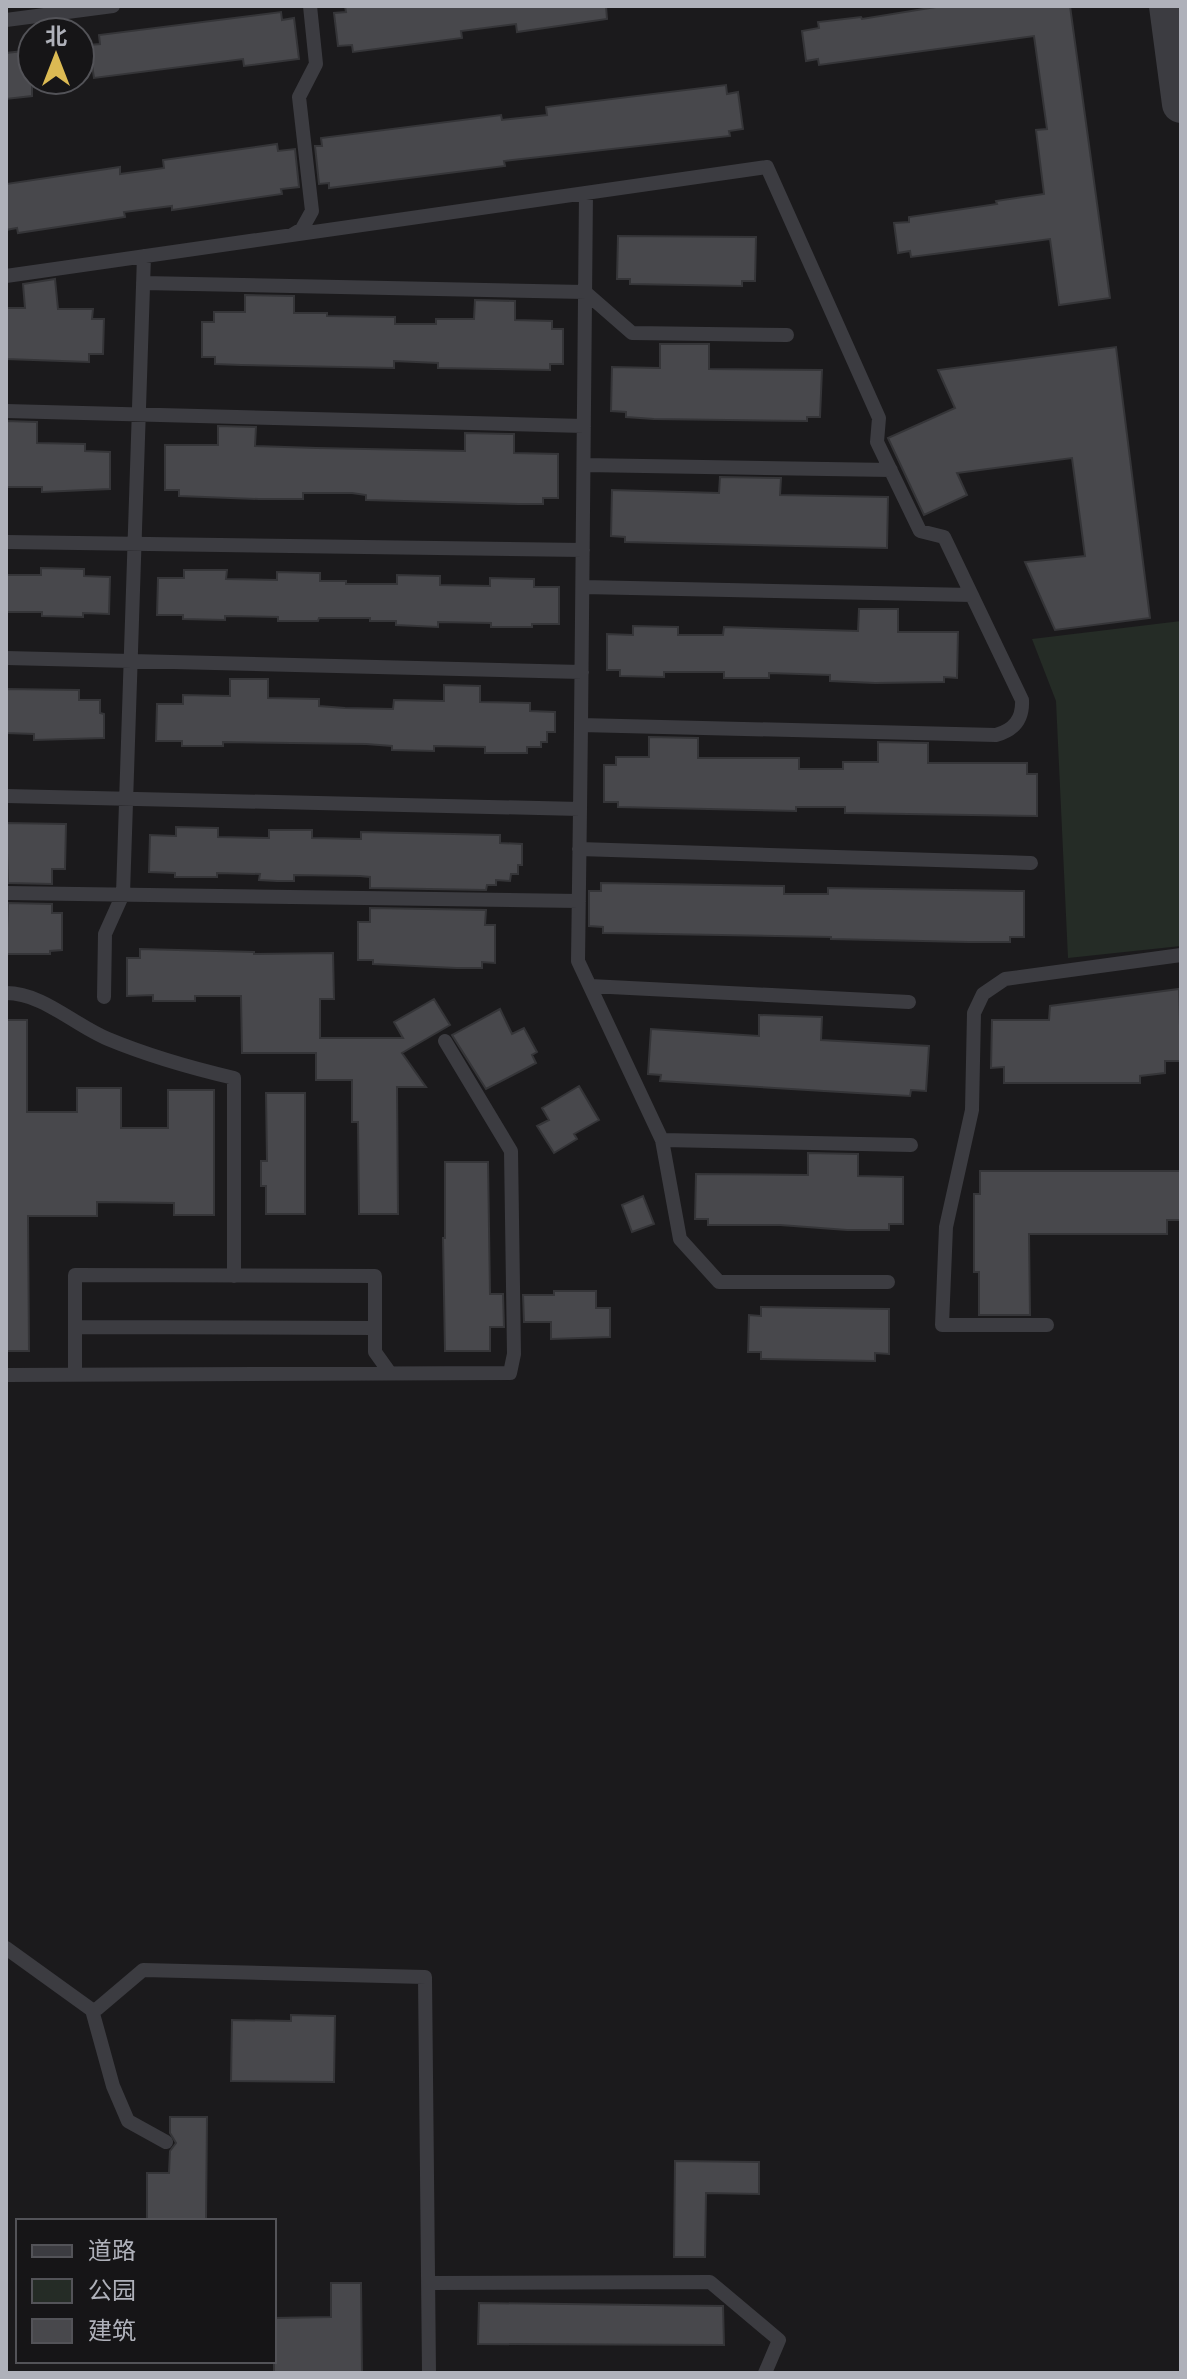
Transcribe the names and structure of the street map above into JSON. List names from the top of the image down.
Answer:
{
  "legend": ["道路", "公园", "建筑"],
  "north": "top"
}
